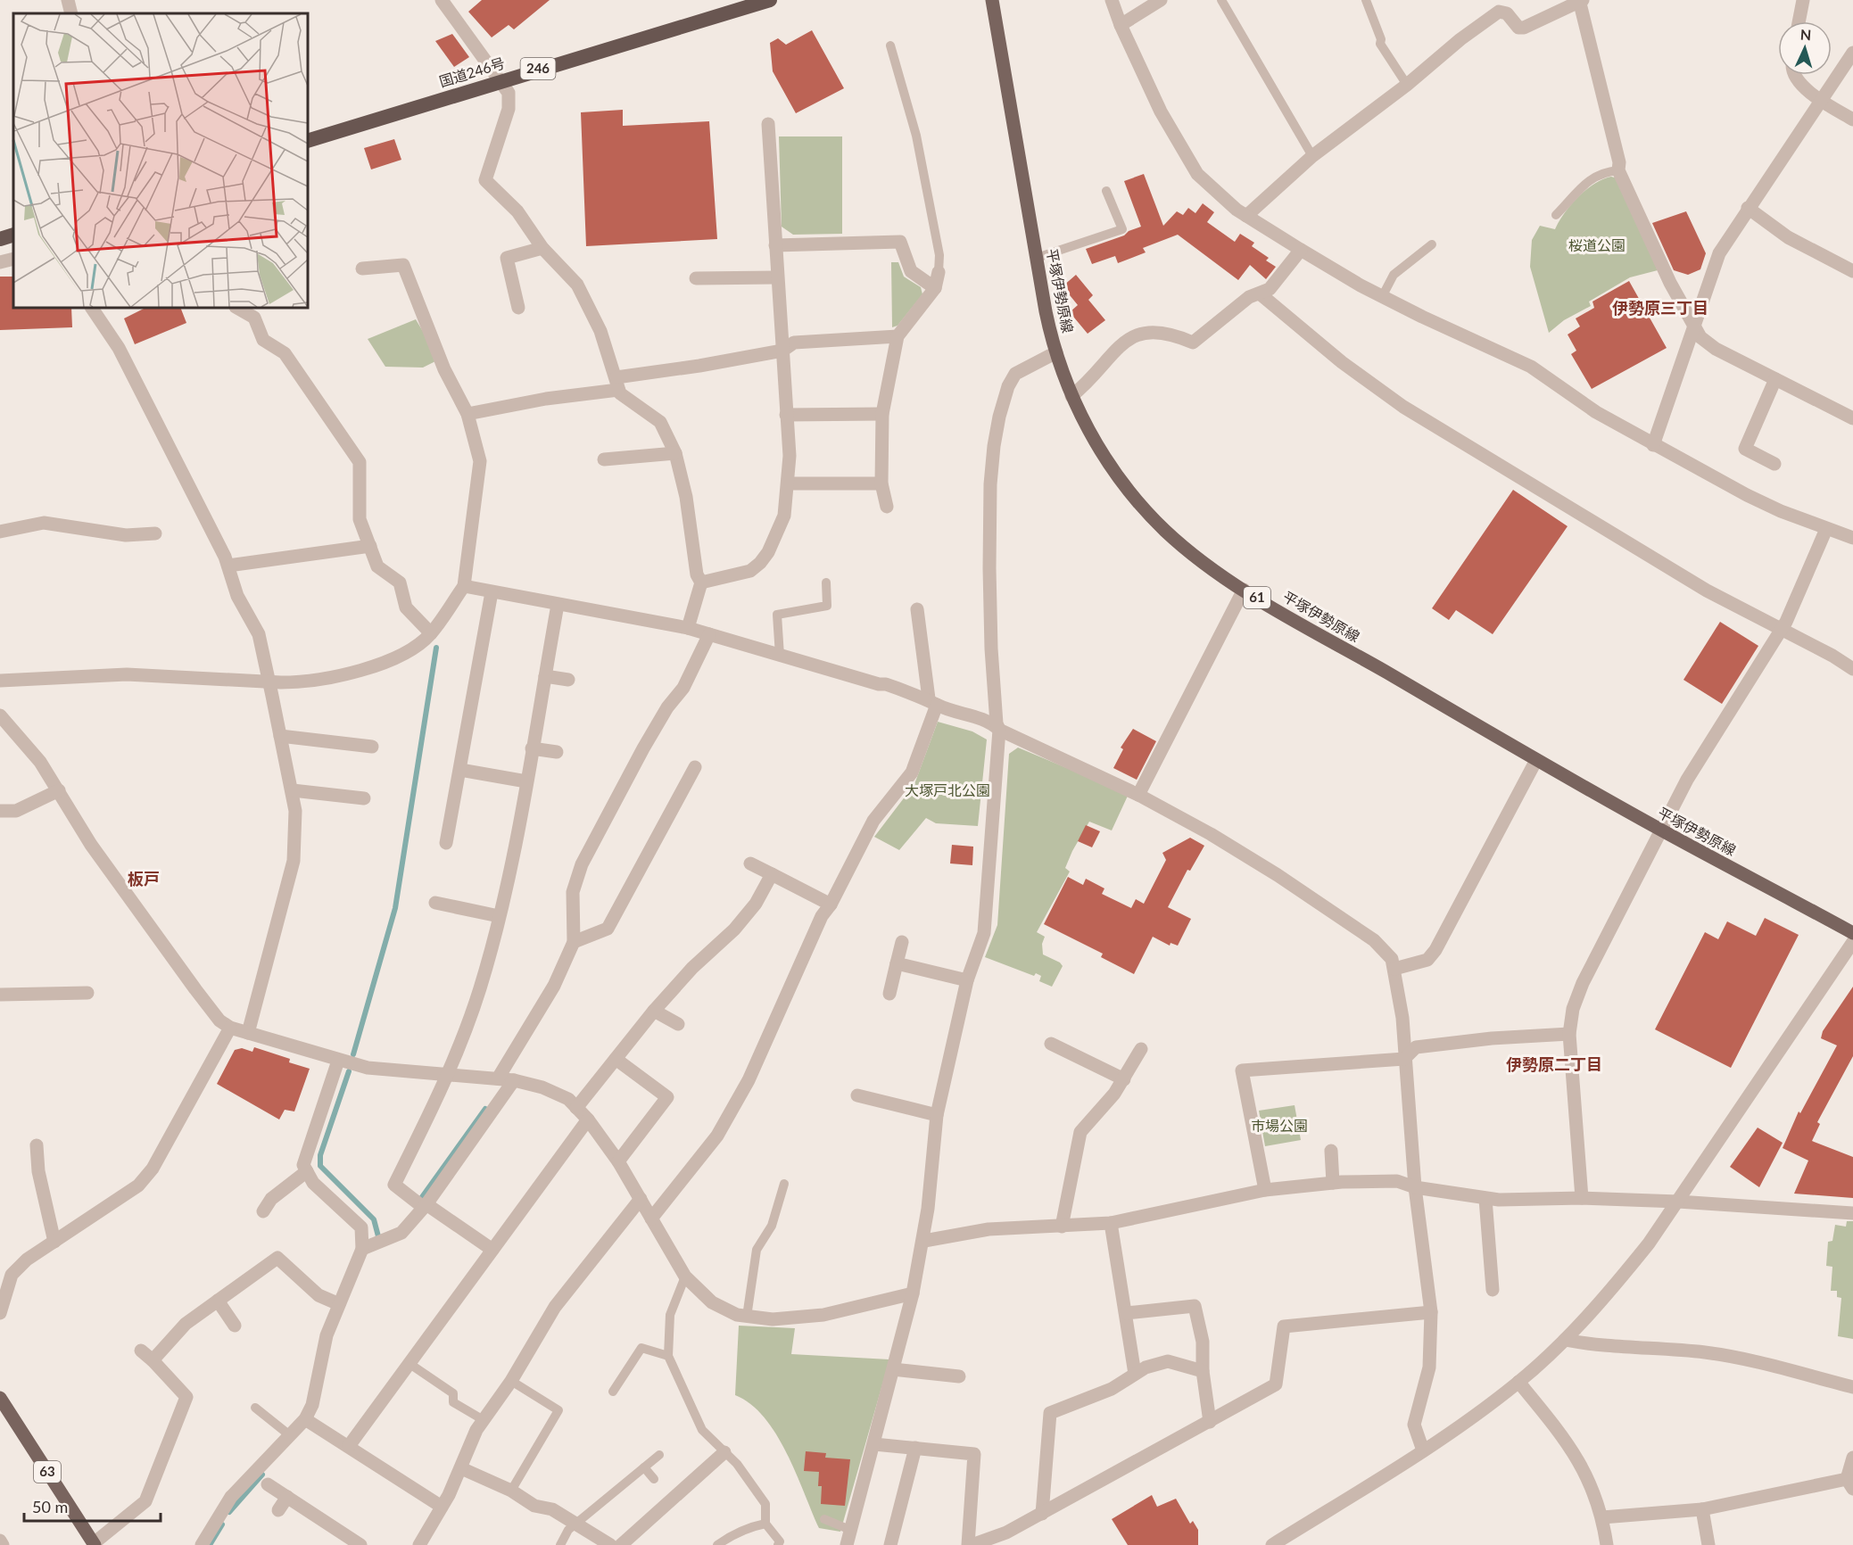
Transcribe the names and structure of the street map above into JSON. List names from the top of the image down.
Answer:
{
  "streets": {
    "highway": ["246", "国道246号"],
    "main road": ["平塚伊勢原線", "61", "63"]
  },
  "districts": ["伊勢原三丁目", "板戸", "伊勢原二丁目"],
  "parks": ["桜道公園", "大塚戸北公園", "市場公園"],
  "scale_bar": "50 m",
  "north": "top"
}
